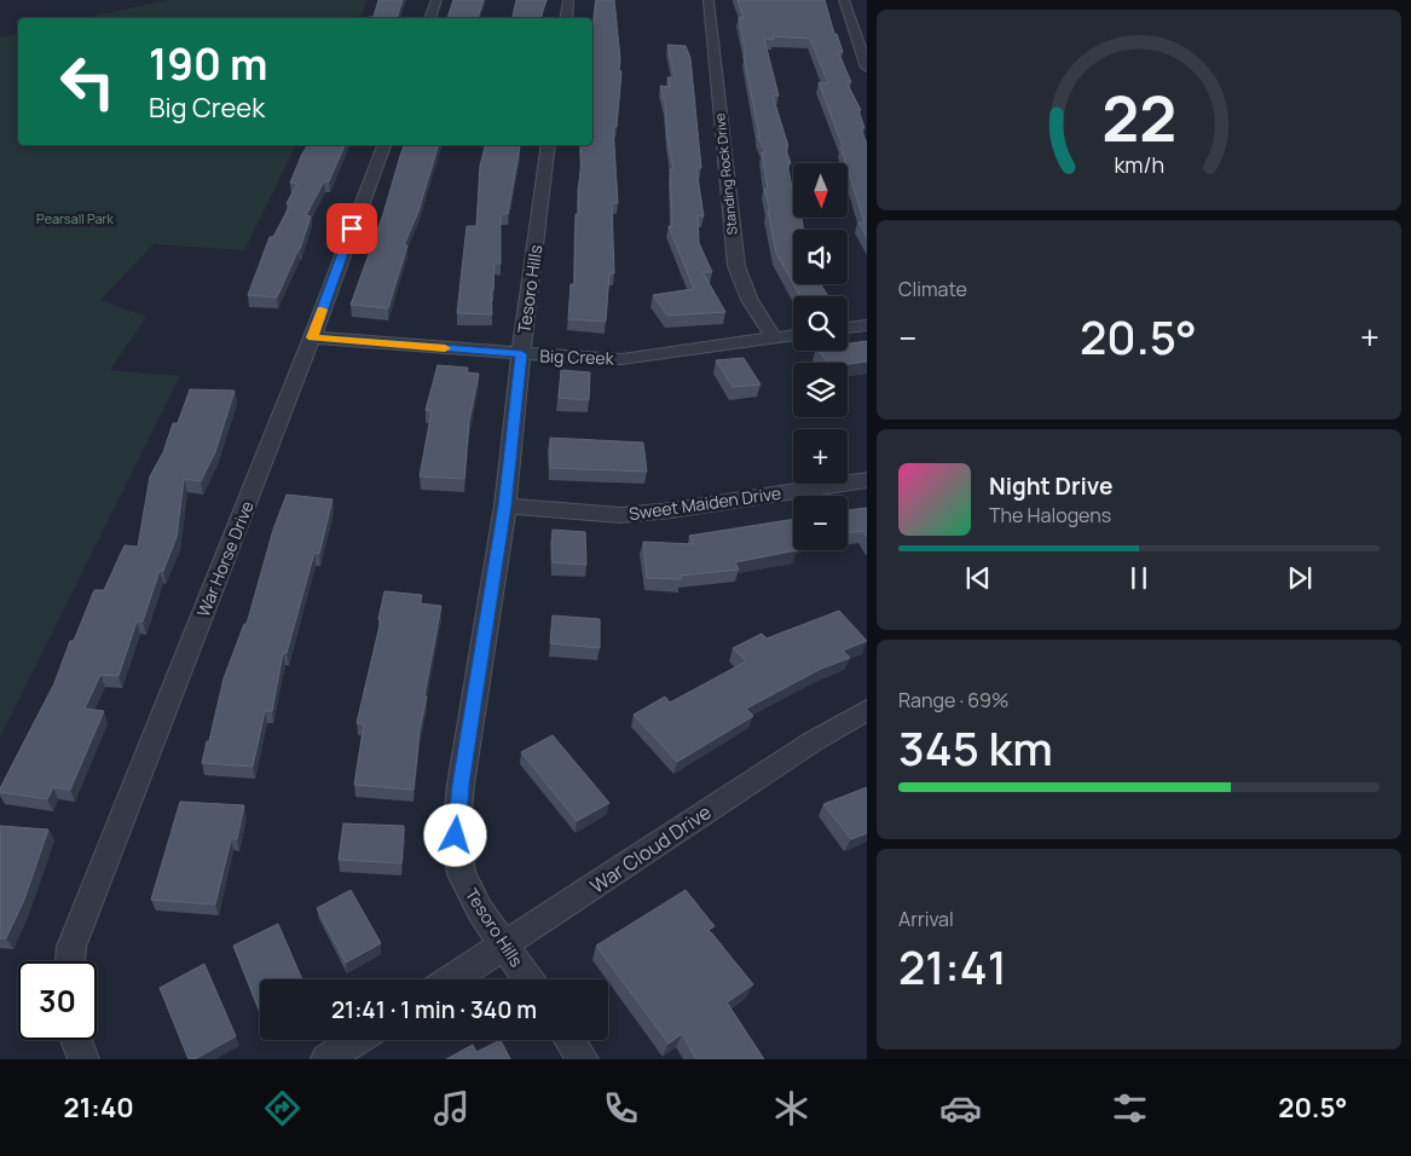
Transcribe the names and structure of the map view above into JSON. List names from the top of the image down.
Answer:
{
  "streets": {
    "street": [
      "Standing Rock Drive",
      "Tesoro Hills",
      "Big Creek",
      "Sweet Maiden Drive",
      "War Horse Drive",
      "War Cloud Drive"
    ]
  },
  "crossings": [
    ["Standing Rock Drive", "Big Creek"],
    ["Tesoro Hills", "Big Creek"],
    ["Tesoro Hills", "Sweet Maiden Drive"],
    ["Tesoro Hills", "War Cloud Drive"],
    ["Big Creek", "War Horse Drive"]
  ],
  "parks": ["Pearsall Park"],
  "north": "bottom",
  "page": {
    "turn": ["190 m", "Big Creek"],
    "map_buttons": ["+", "−"],
    "tile": [
      "Climate",
      ["Range · 69%", "345 km"],
      ["Arrival", "21:41"]
    ],
    "heat": ["−", "20.5°", "+"],
    "song": ["Night Drive", "The Halogens"],
    "limit": "30",
    "trip": "21:41 · 1 min · 340 m",
    "tabs": ["21:40", "20.5°"],
    "gauge": ["22", "km/h"]
  }
}
